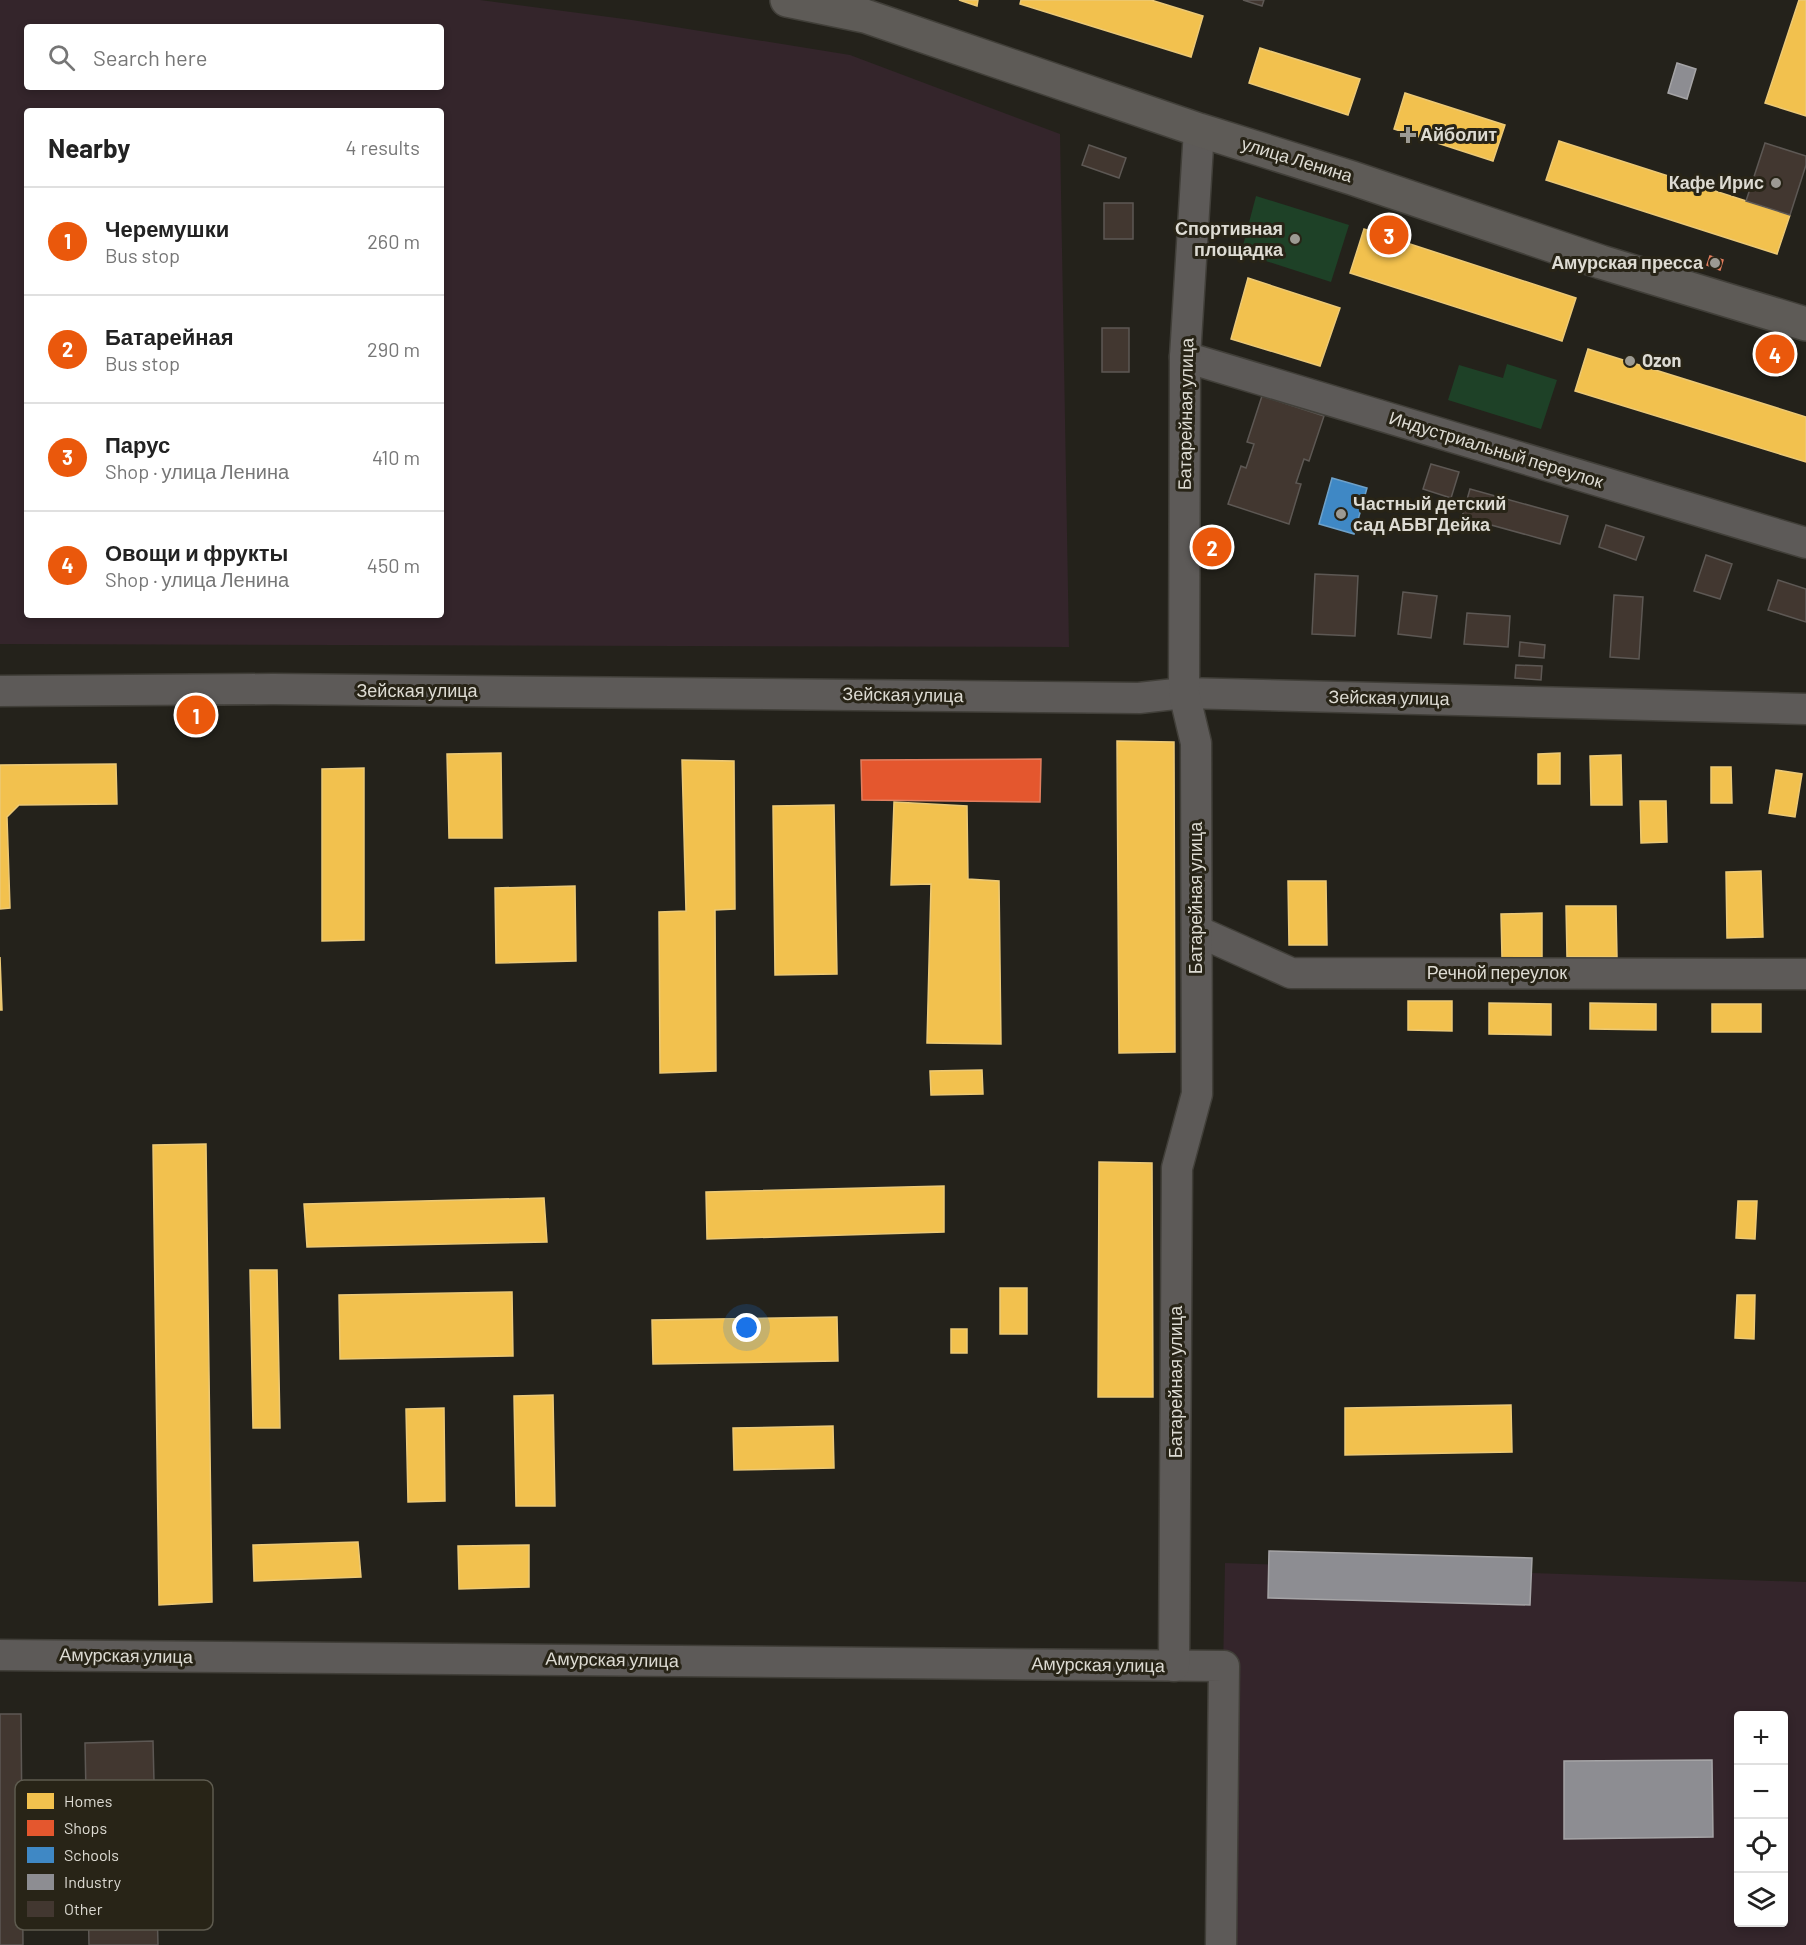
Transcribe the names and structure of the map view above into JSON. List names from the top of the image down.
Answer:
{
  "streets": {
    "main road": ["улица Ленина"],
    "street": [
      "Батарейная улица",
      "Индустриальный переулок",
      "Зейская улица",
      "Речной переулок",
      "Амурская улица"
    ]
  },
  "crossings": [
    ["улица Ленина", "Батарейная улица"],
    ["Батарейная улица", "Индустриальный переулок"],
    ["Батарейная улица", "Зейская улица"],
    ["Батарейная улица", "Речной переулок"],
    ["Батарейная улица", "Амурская улица"]
  ],
  "places": {
    "health": ["Айболит"],
    "other": [
      "Кафе Ирис",
      "Спортивная площадка",
      "Амурская пресса",
      "Ozon",
      "Частный детский сад АБВГДейка"
    ]
  },
  "legend": [
    "Homes",
    "Shops",
    "Schools",
    "Industry",
    "Other"
  ],
  "page": {
    "search": "Search here",
    "heading": ["Nearby", "4 results"],
    "list": [
      {
        "mark": "1",
        "name": "Черемушки",
        "note": "Bus stop",
        "value": "260 m"
      },
      {
        "mark": "2",
        "name": "Батарейная",
        "note": "Bus stop",
        "value": "290 m"
      },
      {
        "mark": "3",
        "name": "Парус",
        "note": "Shop · улица Ленина",
        "value": "410 m"
      },
      {
        "mark": "4",
        "name": "Овощи и фрукты",
        "note": "Shop · улица Ленина",
        "value": "450 m"
      }
    ],
    "pins": [
      "3",
      "4",
      "2",
      "1"
    ],
    "map_buttons": ["+", "−"]
  }
}
